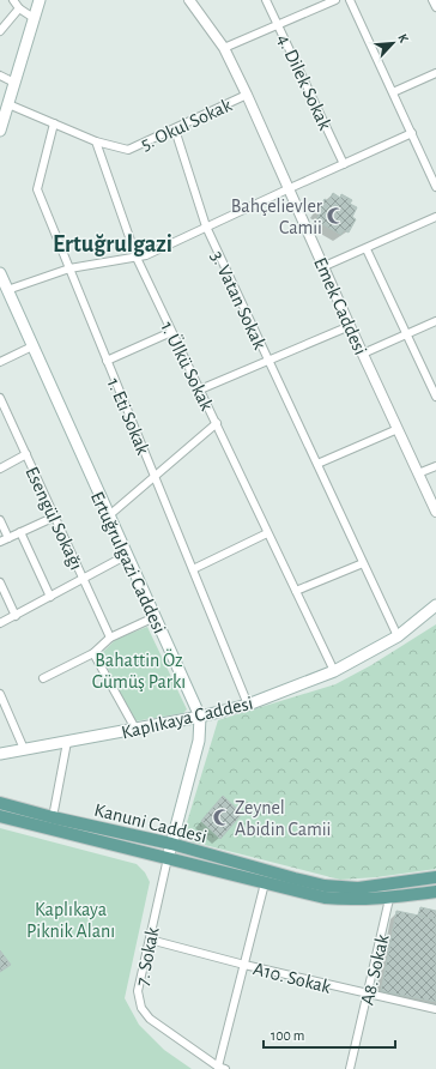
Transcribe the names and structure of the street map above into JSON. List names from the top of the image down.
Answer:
{
  "streets": {
    "main road": ["Ertuğrulgazi Caddesi", "Kaplıkaya Caddesi", "Kanuni Caddesi"],
    "street": [
      "4. Dilek Sokak",
      "5. Okul Sokak",
      "3. Vatan Sokak",
      "Emek Caddesi",
      "1. Ülkü Sokak",
      "1. Eti Sokak",
      "Esengül Sokağı",
      "7. Sokak",
      "A8. Sokak",
      "A10. Sokak"
    ]
  },
  "crossings": [
    ["5. Okul Sokak", "3. Vatan Sokak"],
    ["5. Okul Sokak", "Emek Caddesi"],
    ["5. Okul Sokak", "1. Ülkü Sokak"],
    ["3. Vatan Sokak", "Kaplıkaya Caddesi"],
    ["1. Ülkü Sokak", "Kaplıkaya Caddesi"],
    ["1. Eti Sokak", "Kaplıkaya Caddesi"],
    ["Ertuğrulgazi Caddesi", "Kaplıkaya Caddesi"],
    ["Kanuni Caddesi", "7. Sokak"],
    ["Kanuni Caddesi", "A8. Sokak"],
    ["7. Sokak", "A10. Sokak"],
    ["A8. Sokak", "A10. Sokak"]
  ],
  "districts": ["Ertuğrulgazi"],
  "parks": ["Bahattin Öz Gümüş Parkı", "Kaplıkaya Piknik Alanı"],
  "places": {
    "mosque": ["Bahçelievler Camii", "Zeynel Abidin Camii"]
  },
  "scale_bar": "100 m",
  "north": "top right"
}
